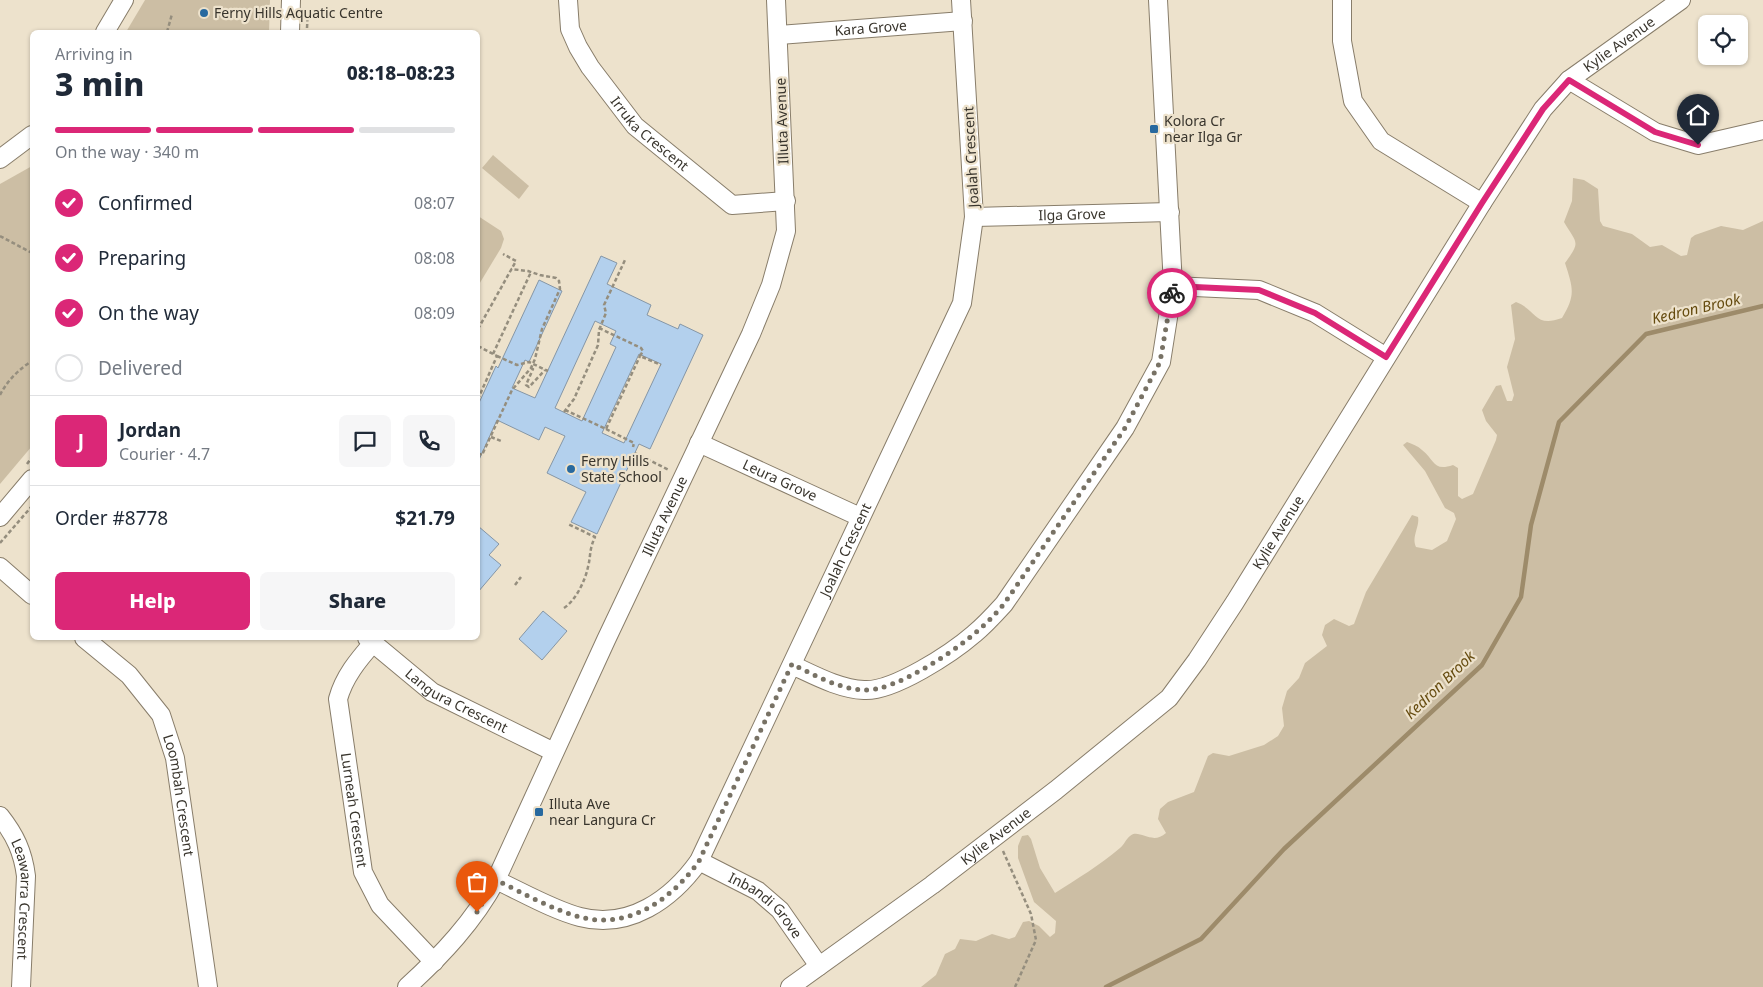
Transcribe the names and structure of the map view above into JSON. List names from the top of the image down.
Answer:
{
  "streets": {
    "street": [
      "Kara Grove",
      "Kylie Avenue",
      "Illuta Avenue",
      "Irruka Crescent",
      "Joalah Crescent",
      "Ilga Grove",
      "Leura Grove",
      "Langura Crescent",
      "Loombah Crescent",
      "Lurneah Crescent",
      "Leawarra Crescent",
      "Inbandi Grove"
    ]
  },
  "crossings": [
    ["Kara Grove", "Illuta Avenue"],
    ["Kara Grove", "Joalah Crescent"],
    ["Kylie Avenue", "Inbandi Grove"],
    ["Illuta Avenue", "Irruka Crescent"],
    ["Illuta Avenue", "Joalah Crescent"],
    ["Illuta Avenue", "Leura Grove"],
    ["Illuta Avenue", "Langura Crescent"],
    ["Illuta Avenue", "Lurneah Crescent"],
    ["Joalah Crescent", "Ilga Grove"],
    ["Joalah Crescent", "Leura Grove"],
    ["Joalah Crescent", "Inbandi Grove"],
    ["Langura Crescent", "Lurneah Crescent"]
  ],
  "water": ["Kedron Brook"],
  "places": {
    "other": ["Ferny Hills Aquatic Centre", "Ferny Hills State School"],
    "transit": ["Kolora Cr near Ilga Gr", "Illuta Ave near Langura Cr"]
  },
  "page": {
    "heading": ["3 min", "Arriving in", "08:18–08:23"],
    "panel": [
      "Jordan",
      "Courier · 4.7",
      "Order #8778",
      "$21.79"
    ],
    "bar": "On the way · 340 m",
    "list": [
      ["Confirmed", "08:07"],
      ["Preparing", "08:08"],
      ["On the way", "08:09"],
      "Delivered"
    ],
    "round": "J",
    "buttons": ["Help", "Share"]
  }
}
